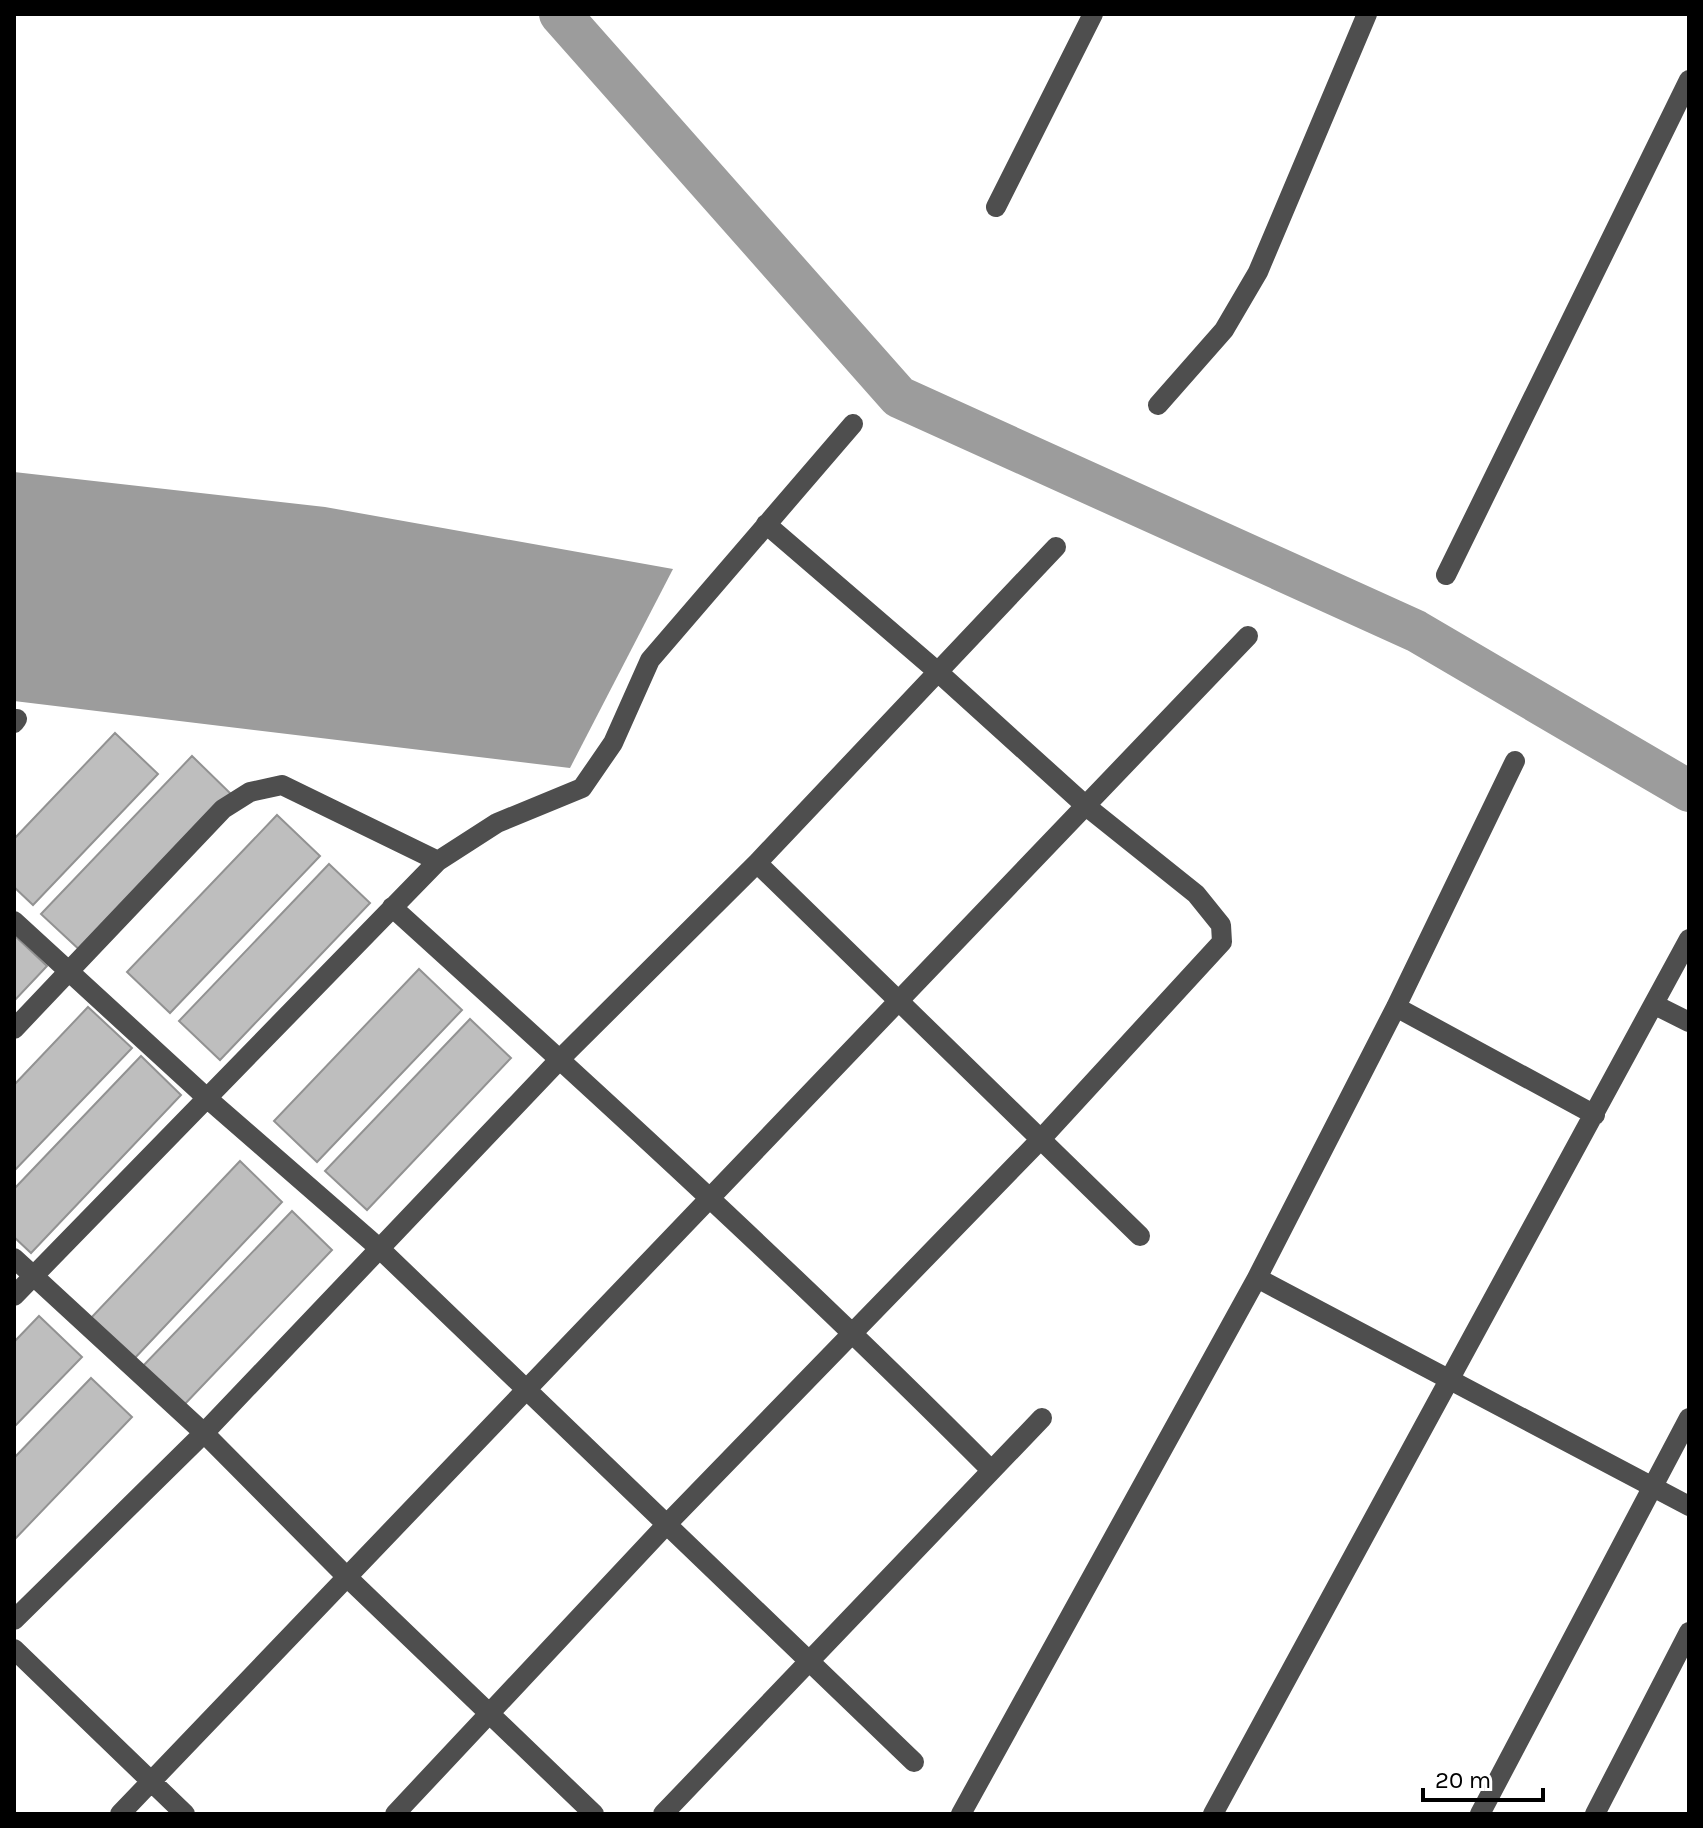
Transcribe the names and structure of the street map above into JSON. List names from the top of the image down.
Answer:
{
  "scale_bar": "20 m"
}
